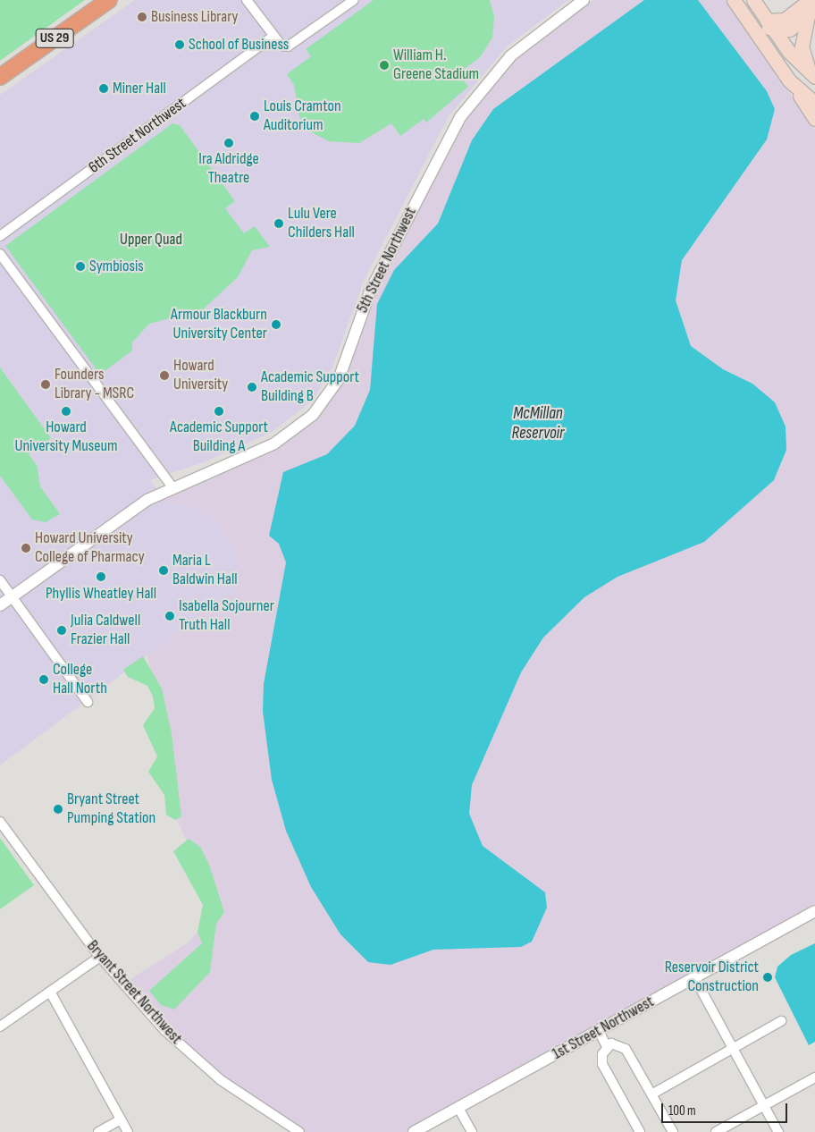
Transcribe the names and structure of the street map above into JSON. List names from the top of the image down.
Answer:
{
  "streets": {
    "highway": ["US 29"],
    "street": [
      "6th Street Northwest",
      "5th Street Northwest",
      "Bryant Street Northwest",
      "1st Street Northwest"
    ]
  },
  "water": ["McMillan Reservoir"],
  "parks": ["Upper Quad"],
  "places": [
    "Business Library",
    "School of Business",
    "William H. Greene Stadium",
    "Miner Hall",
    "Louis Cramton Auditorium",
    "Ira Aldridge Theatre",
    "Lulu Vere Childers Hall",
    "Symbiosis",
    "Armour Blackburn University Center",
    "Howard University",
    "Founders Library - MSRC",
    "Academic Support Building B",
    "Howard University Museum",
    "Academic Support Building A",
    "Howard University College of Pharmacy",
    "Maria L Baldwin Hall",
    "Phyllis Wheatley Hall",
    "Isabella Sojourner Truth Hall",
    "Julia Caldwell Frazier Hall",
    "College Hall North",
    "Bryant Street Pumping Station",
    "Reservoir District Construction"
  ],
  "scale_bar": "100 m"
}
